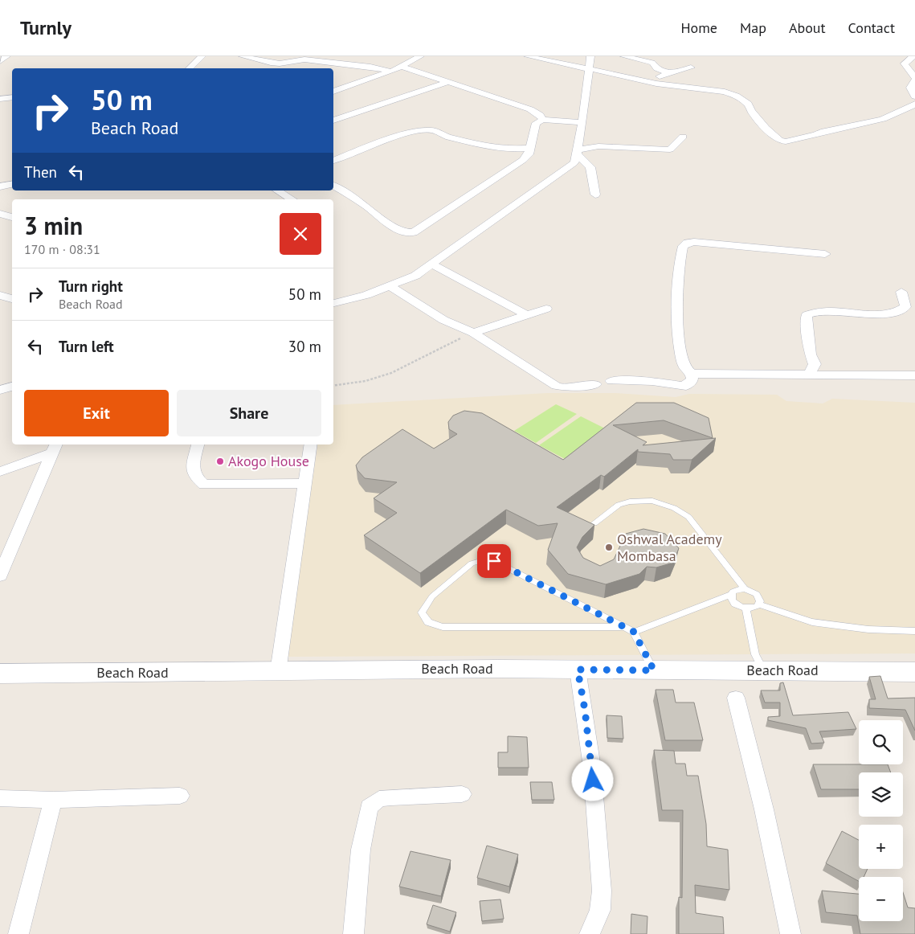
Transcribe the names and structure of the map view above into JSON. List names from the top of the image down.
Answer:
{
  "streets": {
    "main road": ["Beach Road"]
  },
  "places": ["Akogo House", "Oshwal Academy Mombasa"],
  "page": {
    "header": "Turnly",
    "nav": [
      "Home",
      "Map",
      "About",
      "Contact"
    ],
    "turn": ["50 m", "Beach Road"],
    "then": "Then",
    "heading": ["3 min", "170 m · 08:31"],
    "list": [
      {
        "name": "Turn right",
        "note": "Beach Road",
        "value": "50 m"
      },
      {
        "name": "Turn left",
        "value": "30 m"
      }
    ],
    "buttons": ["Exit", "Share"],
    "map_buttons": ["+", "−"]
  }
}
